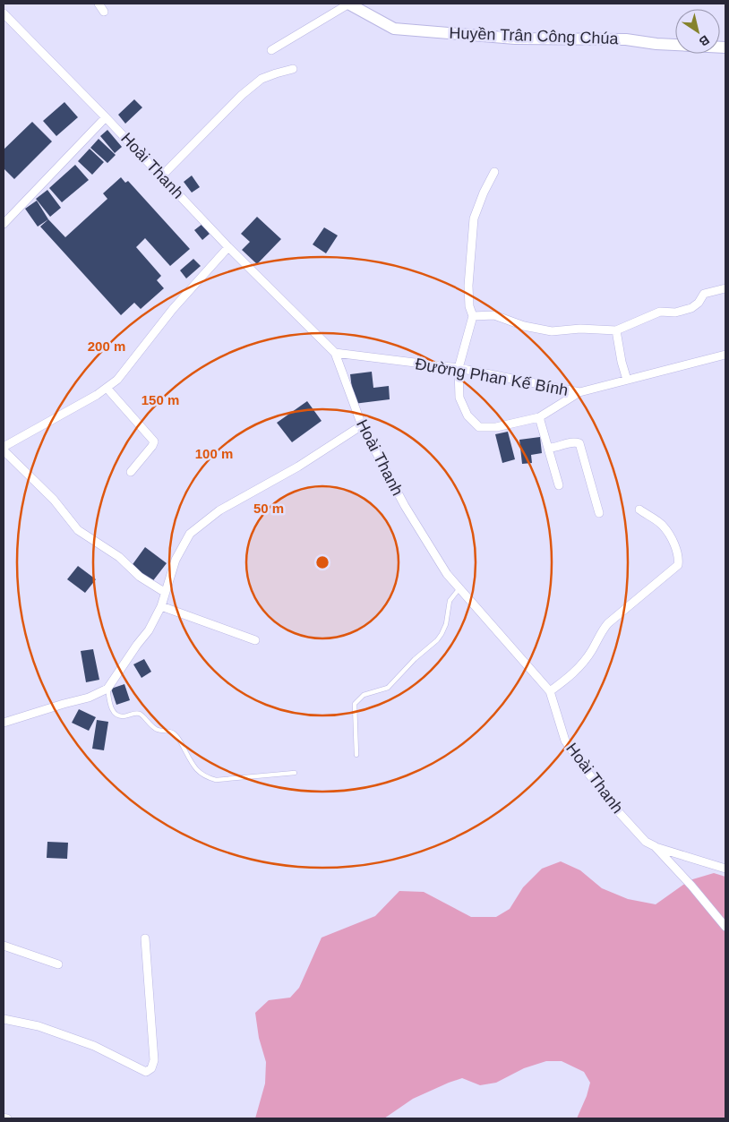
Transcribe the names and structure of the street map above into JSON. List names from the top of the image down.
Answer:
{
  "streets": {
    "street": ["Huyền Trân Công Chúa", "Hoài Thanh", "Đường Phan Kế Bính"]
  },
  "crossings": [
    ["Hoài Thanh", "Đường Phan Kế Bính"]
  ],
  "north": "bottom right",
  "rings": [
    "200 m",
    "150 m",
    "100 m",
    "50 m"
  ]
}
